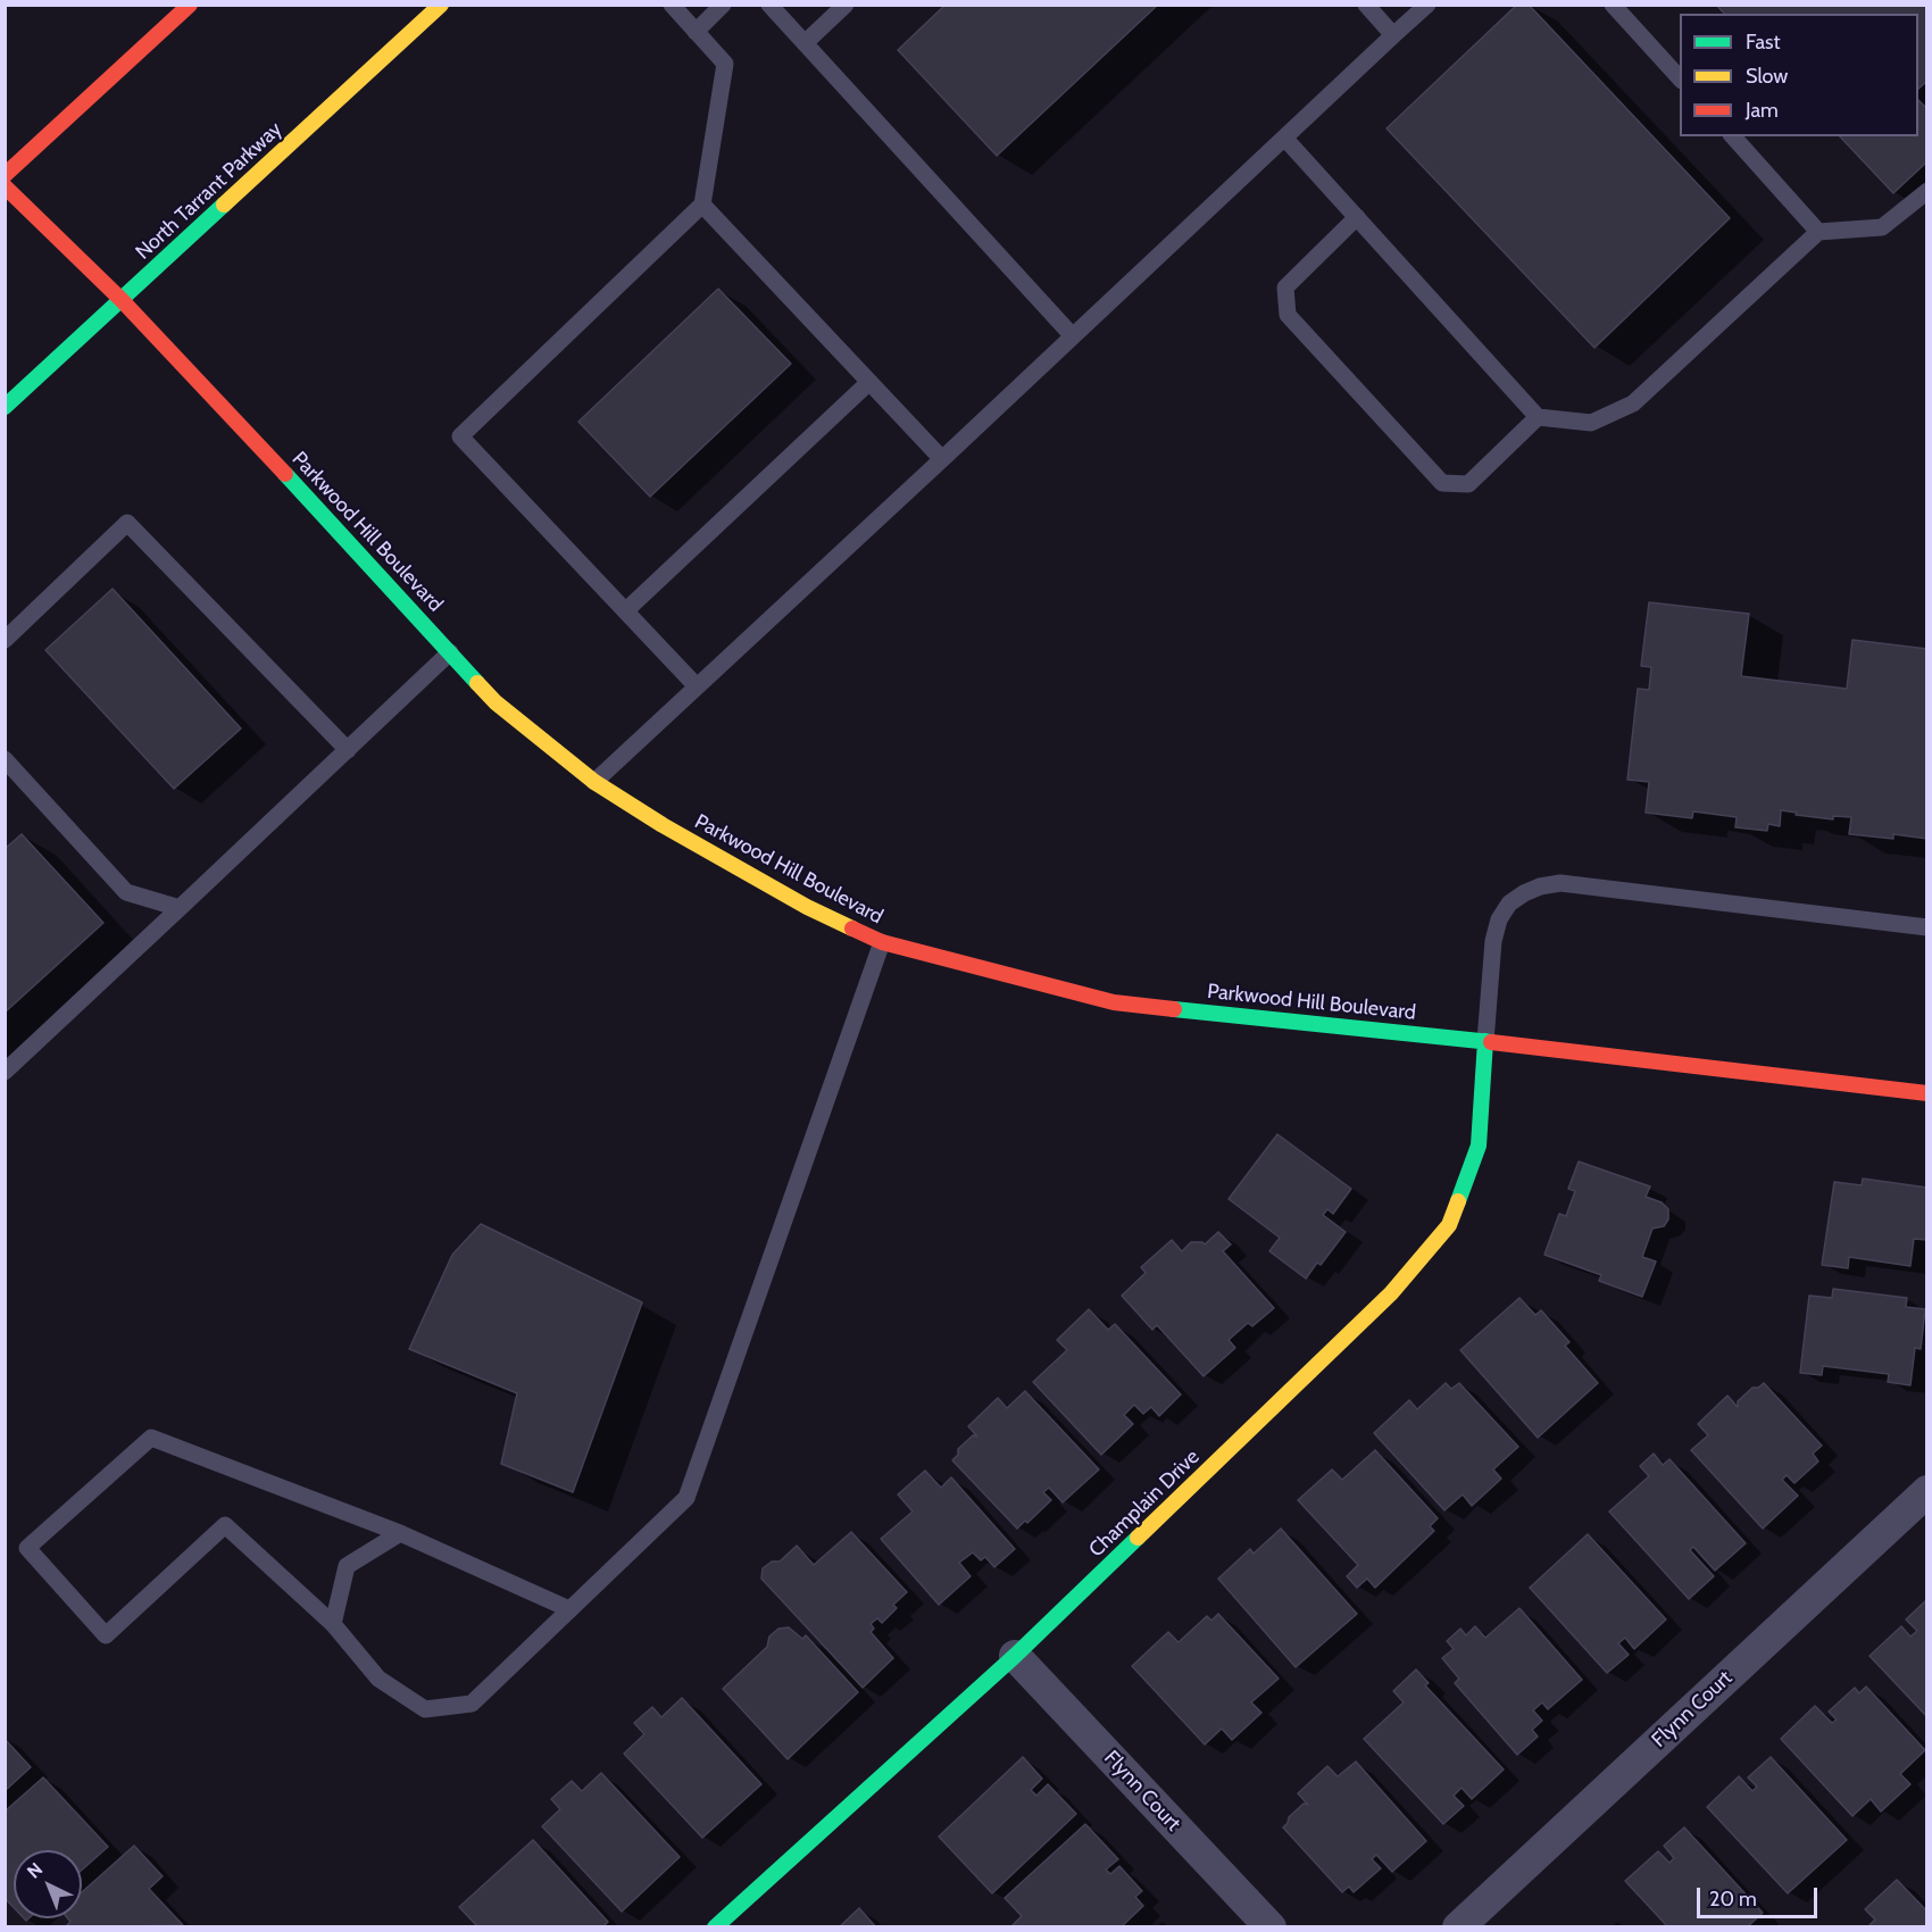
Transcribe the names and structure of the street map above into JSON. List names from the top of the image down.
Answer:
{
  "streets": {
    "street": [
      "North Tarrant Parkway",
      "Parkwood Hill Boulevard",
      "Champlain Drive",
      "Flynn Court"
    ]
  },
  "crossings": [
    ["North Tarrant Parkway", "Parkwood Hill Boulevard"],
    ["Parkwood Hill Boulevard", "Champlain Drive"],
    ["Champlain Drive", "Flynn Court"]
  ],
  "legend": ["Fast", "Slow", "Jam"],
  "scale_bar": "20 m",
  "north": "top left"
}
